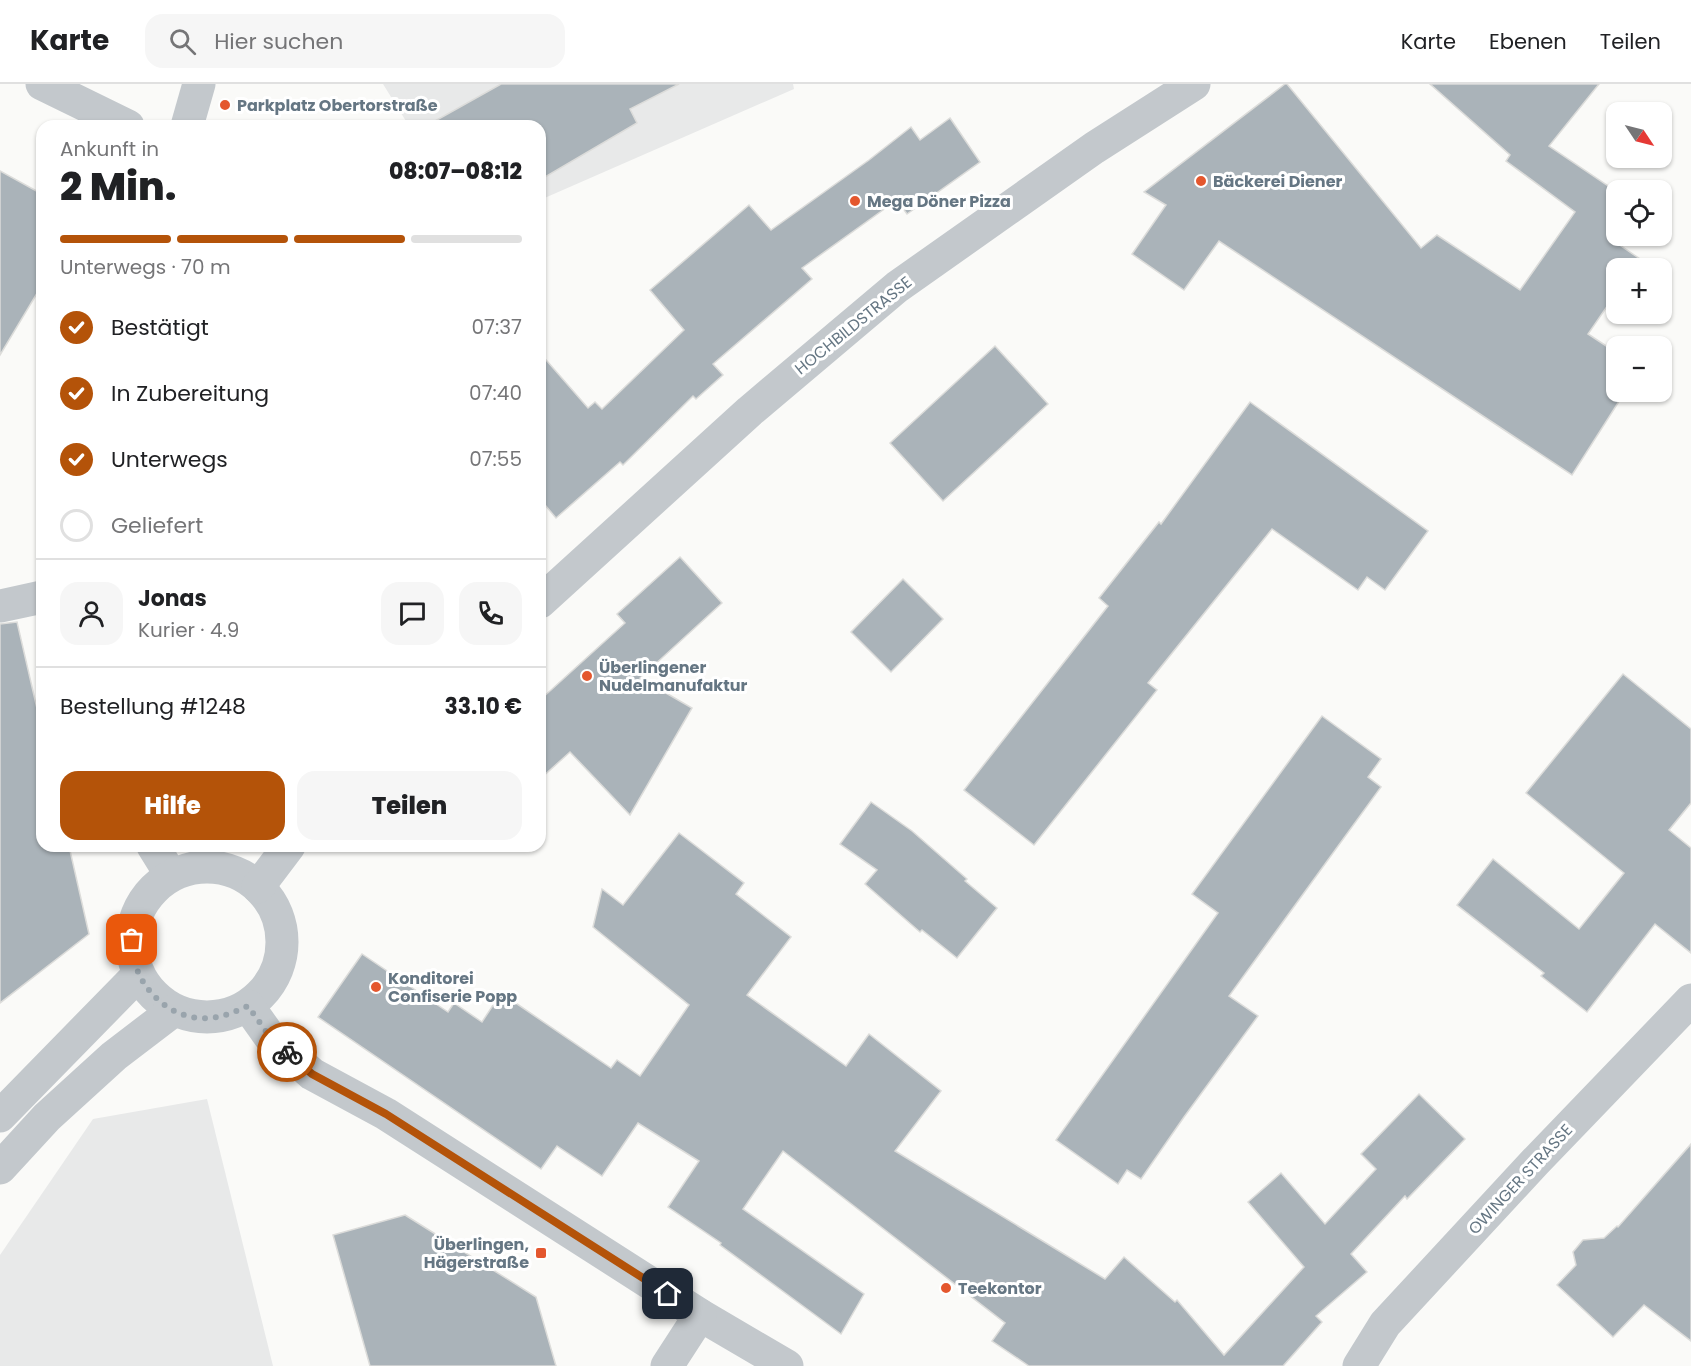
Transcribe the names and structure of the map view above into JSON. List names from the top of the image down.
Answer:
{
  "streets": {
    "street": ["HOCHBILDSTRASSE", "OWINGER STRASSE"]
  },
  "places": {
    "other": [
      "Parkplatz Obertorstraße",
      "Bäckerei Diener",
      "Mega Döner Pizza",
      "Überlingener Nudelmanufaktur",
      "Konditorei Confiserie Popp",
      "Teekontor"
    ],
    "transit": ["Überlingen, Hägerstraße"]
  },
  "north": "bottom right",
  "page": {
    "header": "Karte",
    "search": "Hier suchen",
    "nav": ["Karte", "Ebenen", "Teilen"],
    "map_buttons": ["+", "−"],
    "heading": ["2 Min.", "Ankunft in", "08:07–08:12"],
    "panel": [
      "Jonas",
      "Kurier · 4.9",
      "Bestellung #1248",
      "33.10 €"
    ],
    "bar": "Unterwegs · 70 m",
    "list": [
      ["Bestätigt", "07:37"],
      ["In Zubereitung", "07:40"],
      ["Unterwegs", "07:55"],
      "Geliefert"
    ],
    "buttons": ["Hilfe", "Teilen"]
  }
}
